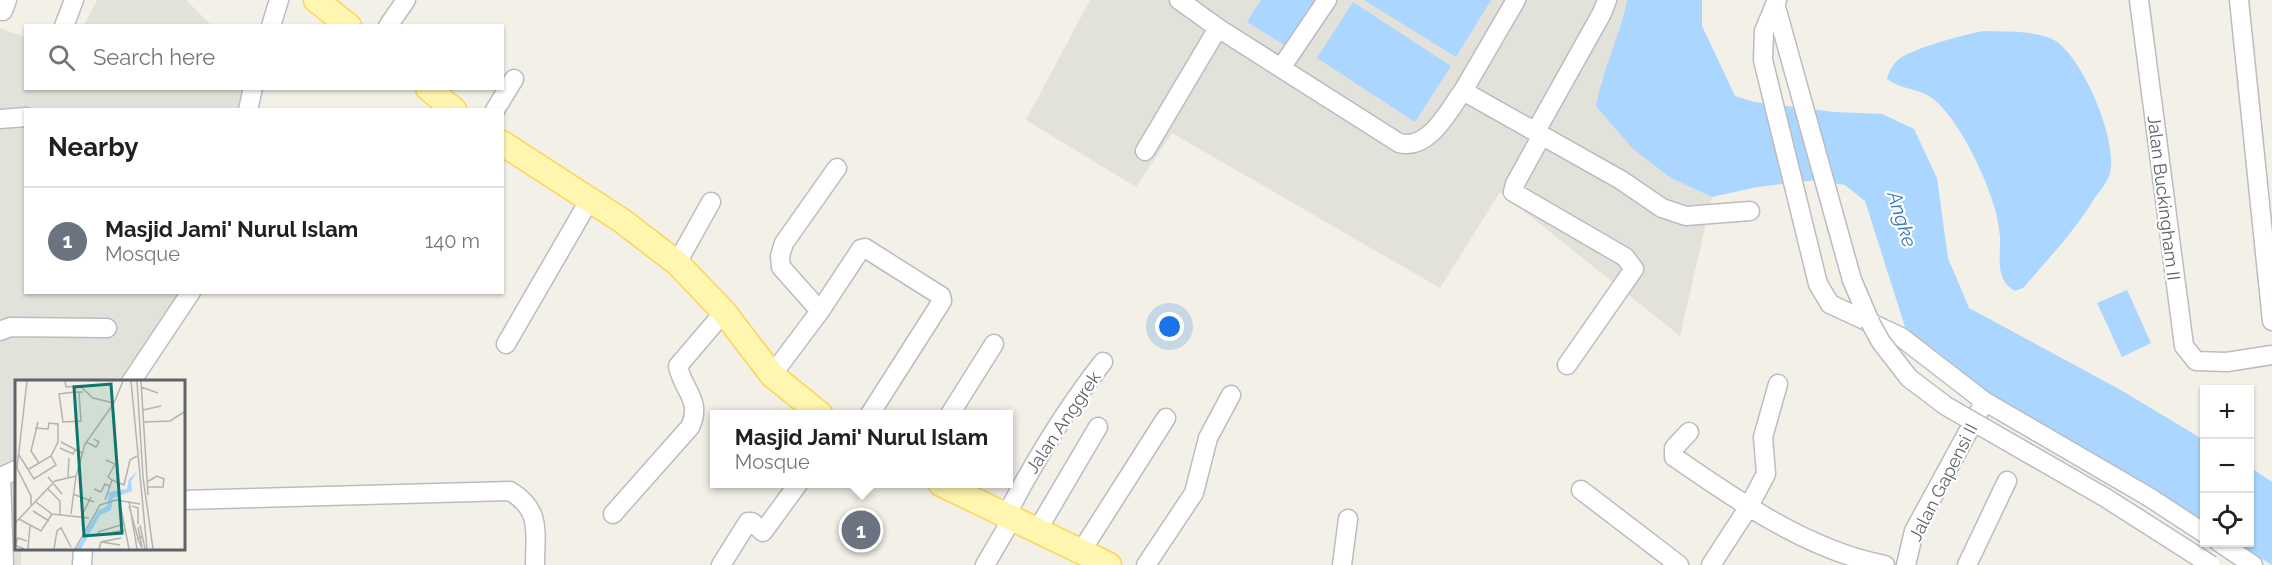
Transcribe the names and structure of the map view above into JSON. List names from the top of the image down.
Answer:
{
  "streets": {
    "street": ["Jalan Buckingham II", "Jalan Anggrek", "Jalan Gapensi II"]
  },
  "water": ["Angke"],
  "page": {
    "search": "Search here",
    "heading": "Nearby",
    "list": [
      {
        "mark": "1",
        "name": "Masjid Jami' Nurul Islam",
        "note": "Mosque",
        "value": "140 m"
      }
    ],
    "map_buttons": ["+", "−"],
    "popup": ["Masjid Jami' Nurul Islam", "Mosque"],
    "pins": "1"
  }
}
